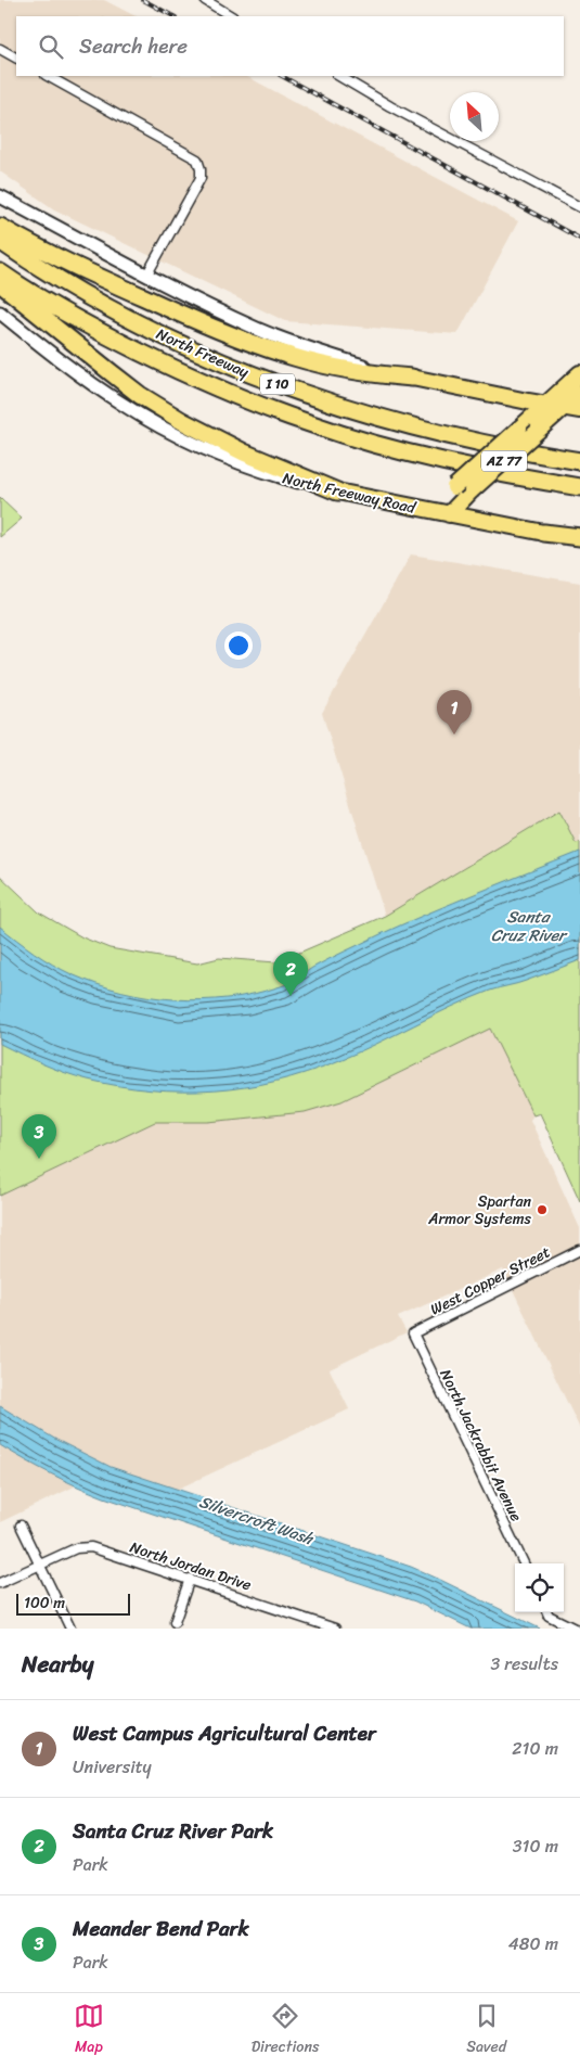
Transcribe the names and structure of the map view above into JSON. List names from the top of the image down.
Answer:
{
  "streets": {
    "highway": [
      "North Freeway",
      "I 10",
      "AZ 77",
      "North Freeway Road"
    ],
    "street": ["West Copper Street", "North Jackrabbit Avenue", "North Jordan Drive"]
  },
  "crossings": [
    ["AZ 77", "North Freeway Road"],
    ["West Copper Street", "North Jackrabbit Avenue"]
  ],
  "water": ["Santa Cruz River", "Silvercroft Wash"],
  "places": ["Spartan Armor Systems"],
  "scale_bar": "100 m",
  "north": "top left",
  "page": {
    "search": "Search here",
    "pins": ["1", "2", "3"],
    "scale": "100 m",
    "heading": ["Nearby", "3 results"],
    "list": [
      {
        "mark": "1",
        "name": "West Campus Agricultural Center",
        "note": "University",
        "value": "210 m"
      },
      {
        "mark": "2",
        "name": "Santa Cruz River Park",
        "note": "Park",
        "value": "310 m"
      },
      {
        "mark": "3",
        "name": "Meander Bend Park",
        "note": "Park",
        "value": "480 m"
      }
    ],
    "nav": ["Map", "Directions", "Saved"]
  }
}
